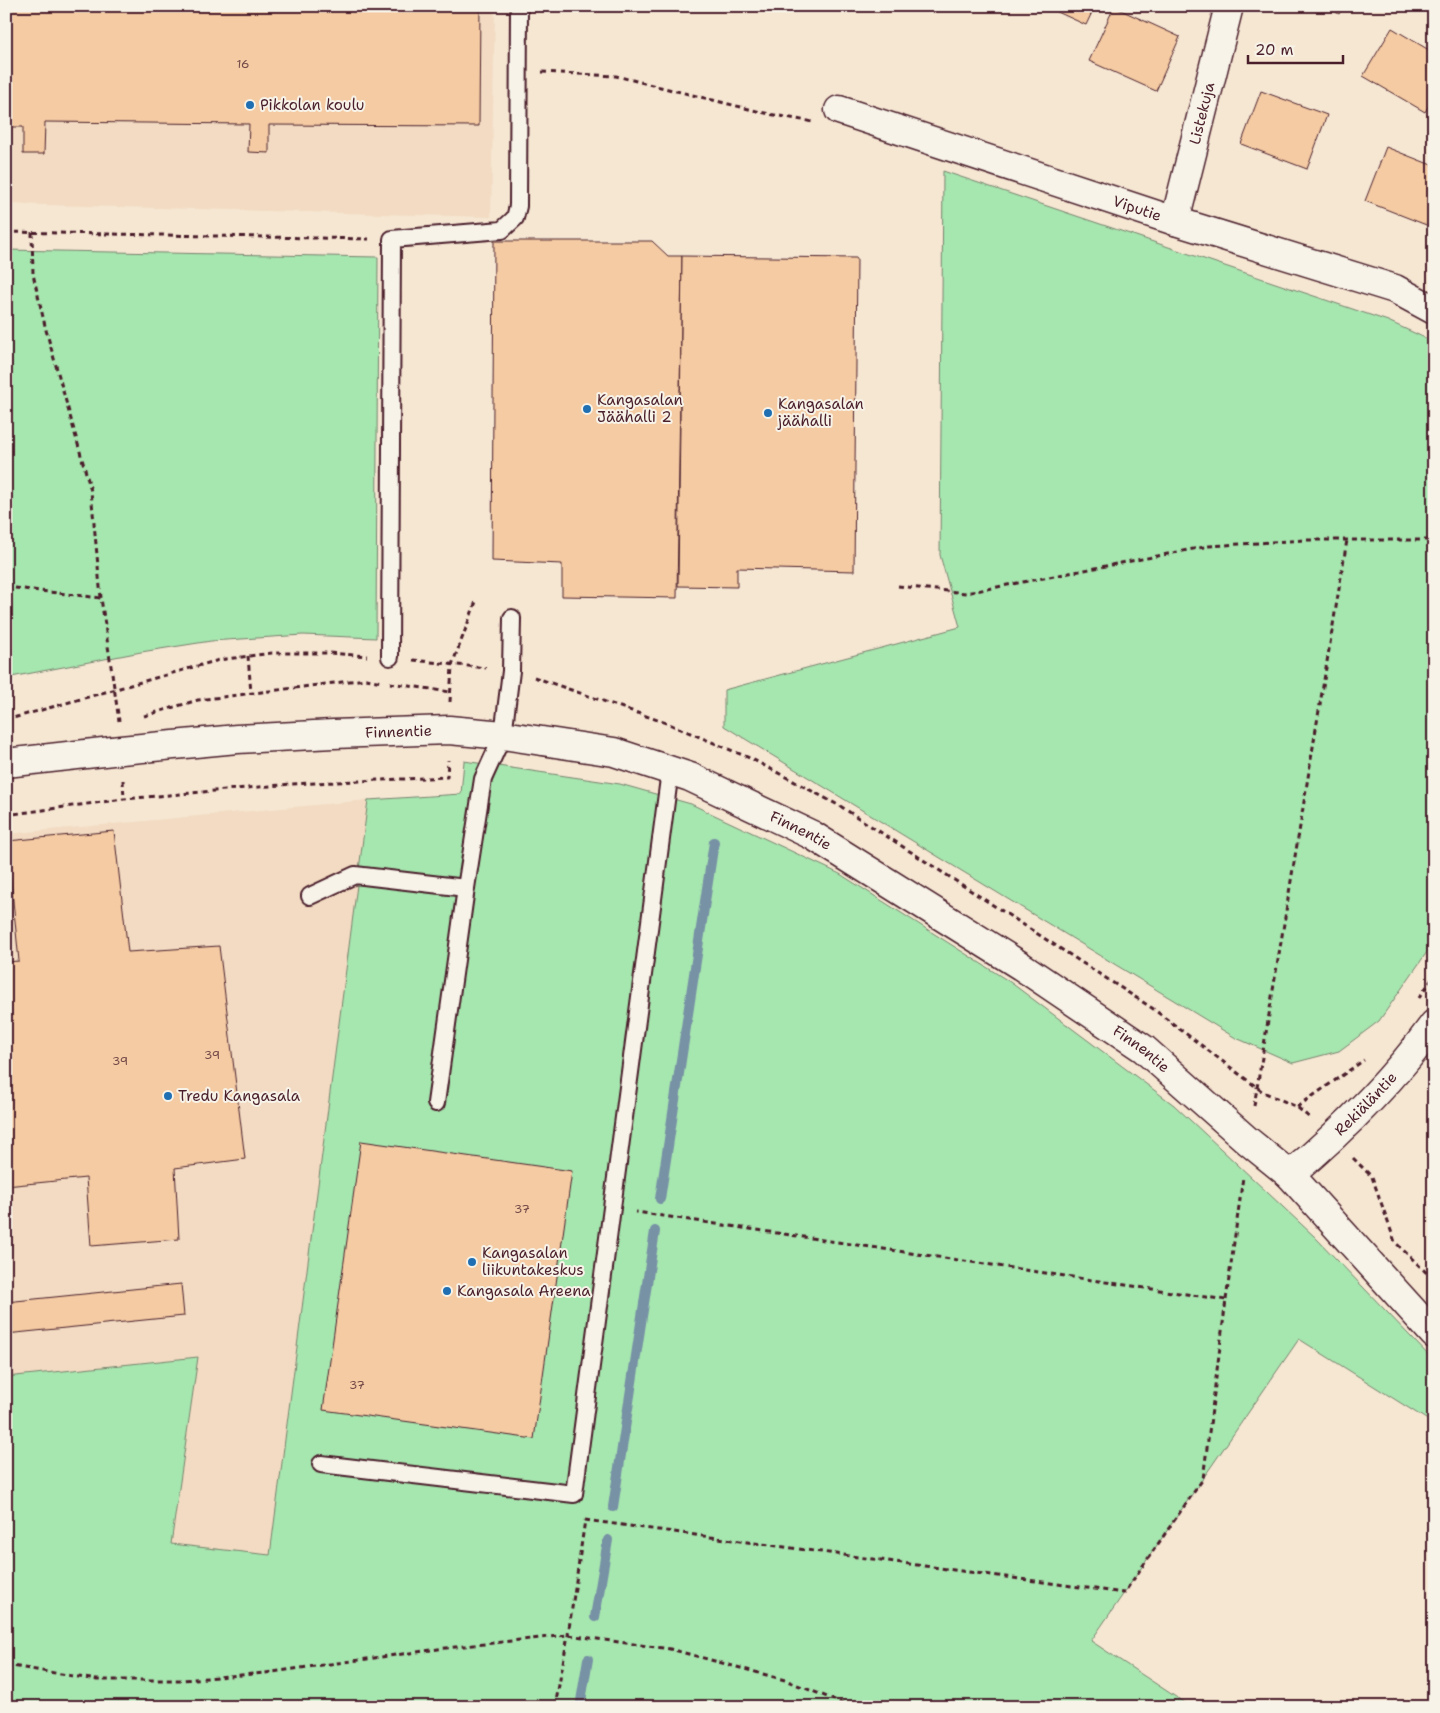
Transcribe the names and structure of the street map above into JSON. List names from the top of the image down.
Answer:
{
  "streets": {
    "street": [
      "Listekuja",
      "Viputie",
      "Finnentie",
      "Rekiäläntie"
    ]
  },
  "crossings": [
    ["Listekuja", "Viputie"],
    ["Finnentie", "Rekiäläntie"]
  ],
  "places": [
    "Pikkolan koulu",
    "Kangasalan Jäähalli 2",
    "Kangasalan jäähalli",
    "Tredu Kangasala",
    "Kangasalan liikuntakeskus",
    "Kangasala Areena"
  ],
  "house_numbers": [
    "16",
    "39",
    "39",
    "37",
    "37"
  ],
  "scale_bar": "20 m"
}
